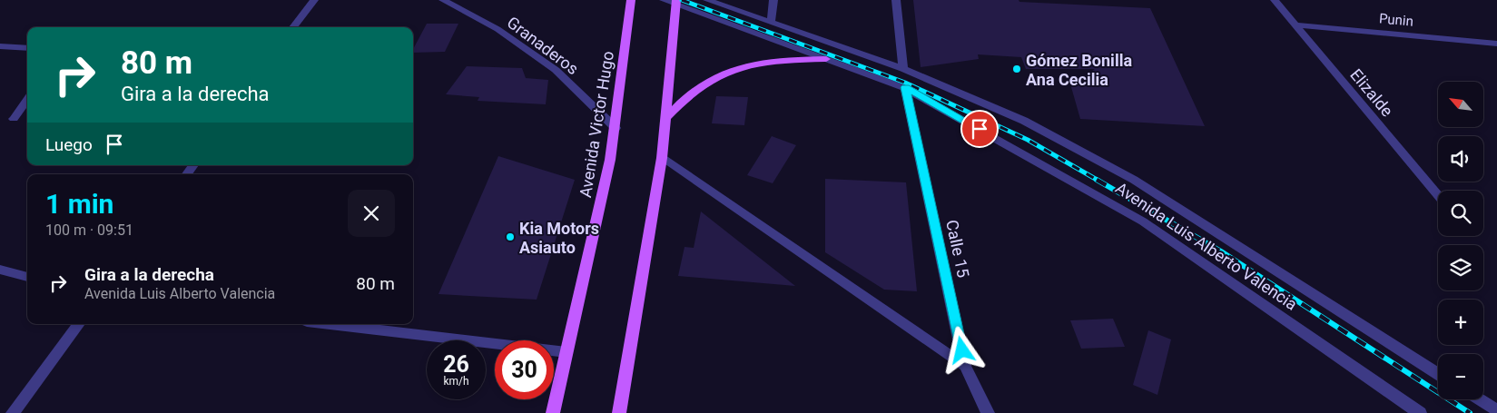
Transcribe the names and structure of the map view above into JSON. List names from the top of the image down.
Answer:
{
  "streets": {
    "main road": ["Avenida Victor Hugo"],
    "street": [
      "Punin",
      "Granaderos",
      "Elizalde",
      "Avenida Luis Alberto Valencia",
      "Calle 15"
    ]
  },
  "crossings": [
    ["Punin", "Elizalde"],
    ["Granaderos", "Avenida Victor Hugo"],
    ["Avenida Luis Alberto Valencia", "Calle 15"]
  ],
  "places": ["Gómez Bonilla Ana Cecilia", "Kia Motors Asiauto"],
  "north": "top left",
  "page": {
    "turn": ["80 m", "Gira a la derecha"],
    "map_buttons": ["+", "−"],
    "then": "Luego",
    "heading": ["1 min", "100 m · 09:51"],
    "list": [
      {
        "name": "Gira a la derecha",
        "note": "Avenida Luis Alberto Valencia",
        "value": "80 m"
      }
    ],
    "speed": "26 km/h",
    "limit": "30"
  }
}
